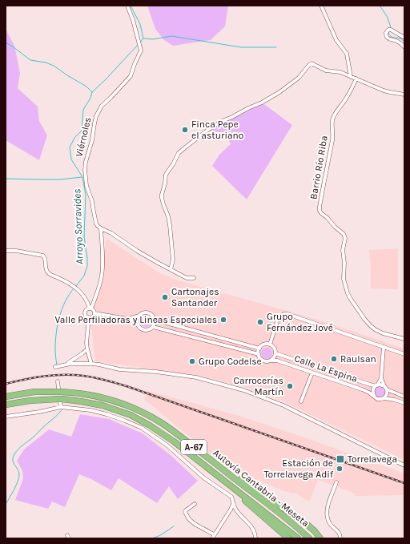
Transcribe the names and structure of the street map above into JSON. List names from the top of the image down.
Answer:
{
  "streets": {
    "highway": ["A-67", "Autovía Cantabria - Meseta"],
    "street": ["Viérnoles", "Barrio Río Riba", "Calle La Espina"]
  },
  "crossings": [
    ["Viérnoles", "Calle La Espina"]
  ],
  "water": ["Arroyo Sorravides"],
  "places": {
    "other": [
      "Finca Pepe el asturiano",
      "Cartonajes Santander",
      "Valle Perfiladoras y Lineas Especiales",
      "Grupo Fernández Jové",
      "Raulsan",
      "Grupo Codelse",
      "Carrocerías Martín",
      "Estación de Torrelavega Adif"
    ],
    "transit": ["Torrelavega"]
  }
}
